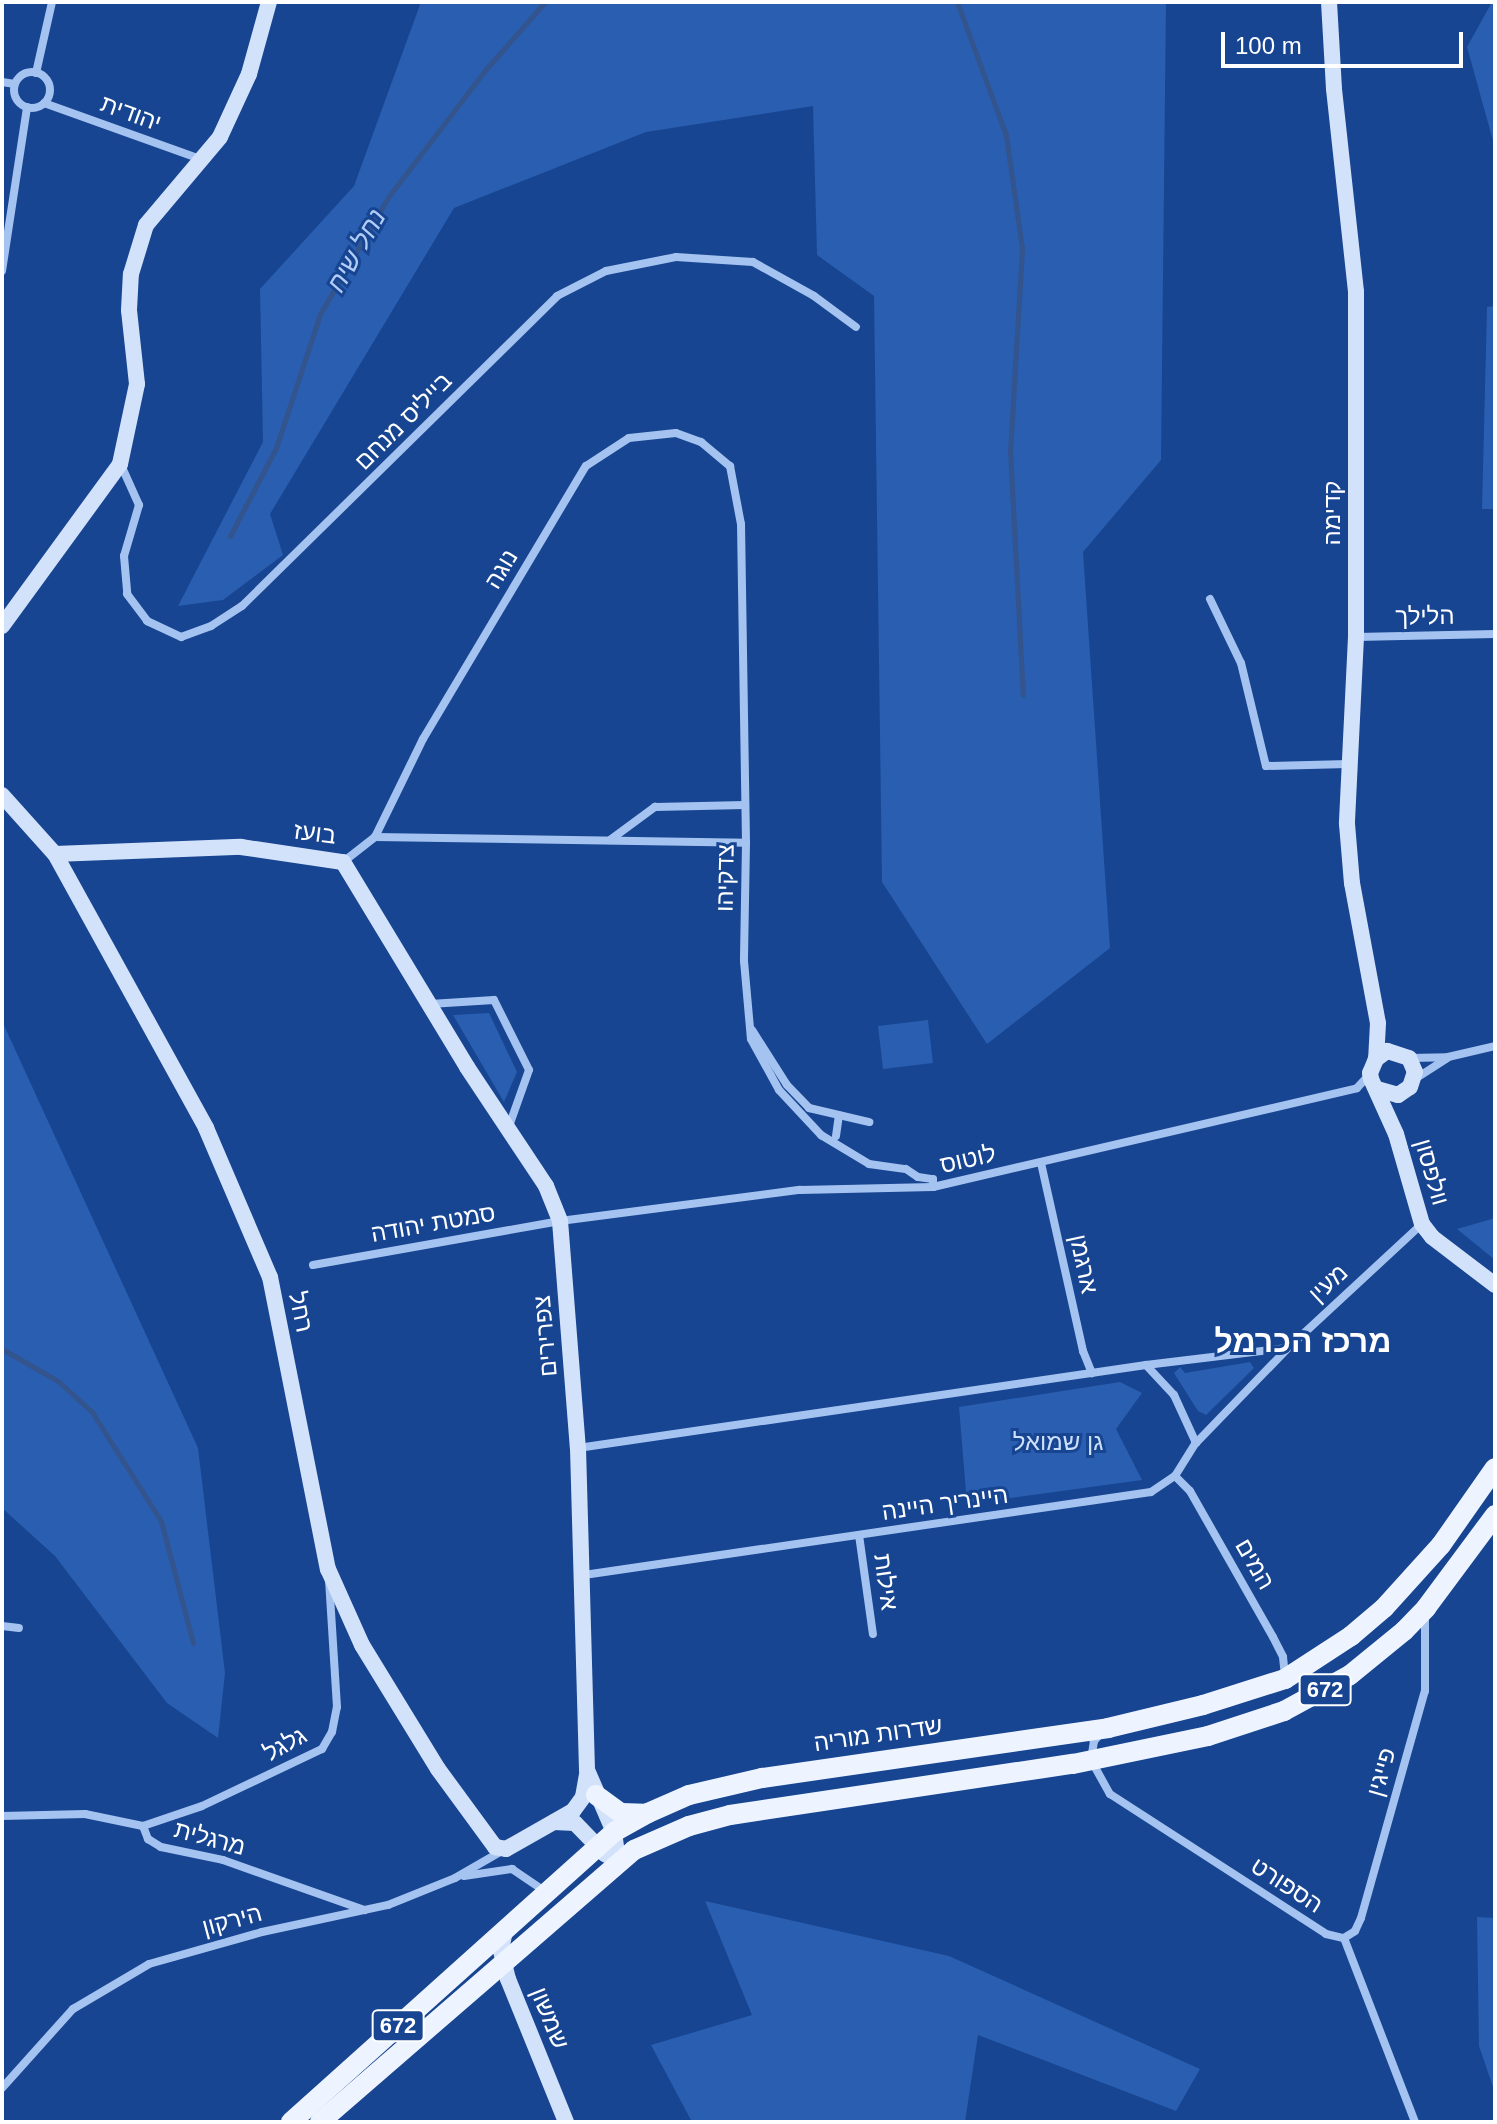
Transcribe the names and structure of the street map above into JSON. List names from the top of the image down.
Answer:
{
  "streets": {
    "main road": ["672", "שדרות מוריה"],
    "street": [
      "יהודית",
      "בייליס מנחם",
      "קדימה",
      "נוגה",
      "הלילך",
      "בועז",
      "צדקיהו",
      "לוטוס",
      "וולפסון",
      "סמטת יהודה",
      "ארגמן",
      "מעין",
      "רחל",
      "צפרירים",
      "היינריך היינה",
      "המים",
      "אילות",
      "גלגל",
      "פייגין",
      "מרגלית",
      "הספורט",
      "הירקון",
      "שמשון"
    ]
  },
  "crossings": [
    ["קדימה", "הלילך"],
    ["קדימה", "לוטוס"],
    ["קדימה", "וולפסון"],
    ["נוגה", "בועז"],
    ["נוגה", "צדקיהו"],
    ["בועז", "רחל"],
    ["בועז", "צפרירים"],
    ["צדקיהו", "לוטוס"],
    ["לוטוס", "וולפסון"],
    ["לוטוס", "סמטת יהודה"],
    ["לוטוס", "ארגמן"],
    ["לוטוס", "צפרירים"],
    ["וולפסון", "מעין"],
    ["סמטת יהודה", "צפרירים"],
    ["מעין", "היינריך היינה"],
    ["רחל", "גלגל"],
    ["רחל", "הירקון"],
    ["צפרירים", "היינריך היינה"],
    ["צפרירים", "672"],
    ["צפרירים", "שדרות מוריה"],
    ["היינריך היינה", "המים"],
    ["היינריך היינה", "אילות"],
    ["המים", "שדרות מוריה"],
    ["672", "פייגין"],
    ["672", "הספורט"],
    ["672", "שמשון"],
    ["שדרות מוריה", "שמשון"],
    ["גלגל", "מרגלית"],
    ["פייגין", "הספורט"],
    ["מרגלית", "הירקון"]
  ],
  "districts": ["מרכז הכרמל"],
  "water": ["נחל שיח"],
  "parks": ["גן שמואל"],
  "scale_bar": "100 m"
}
